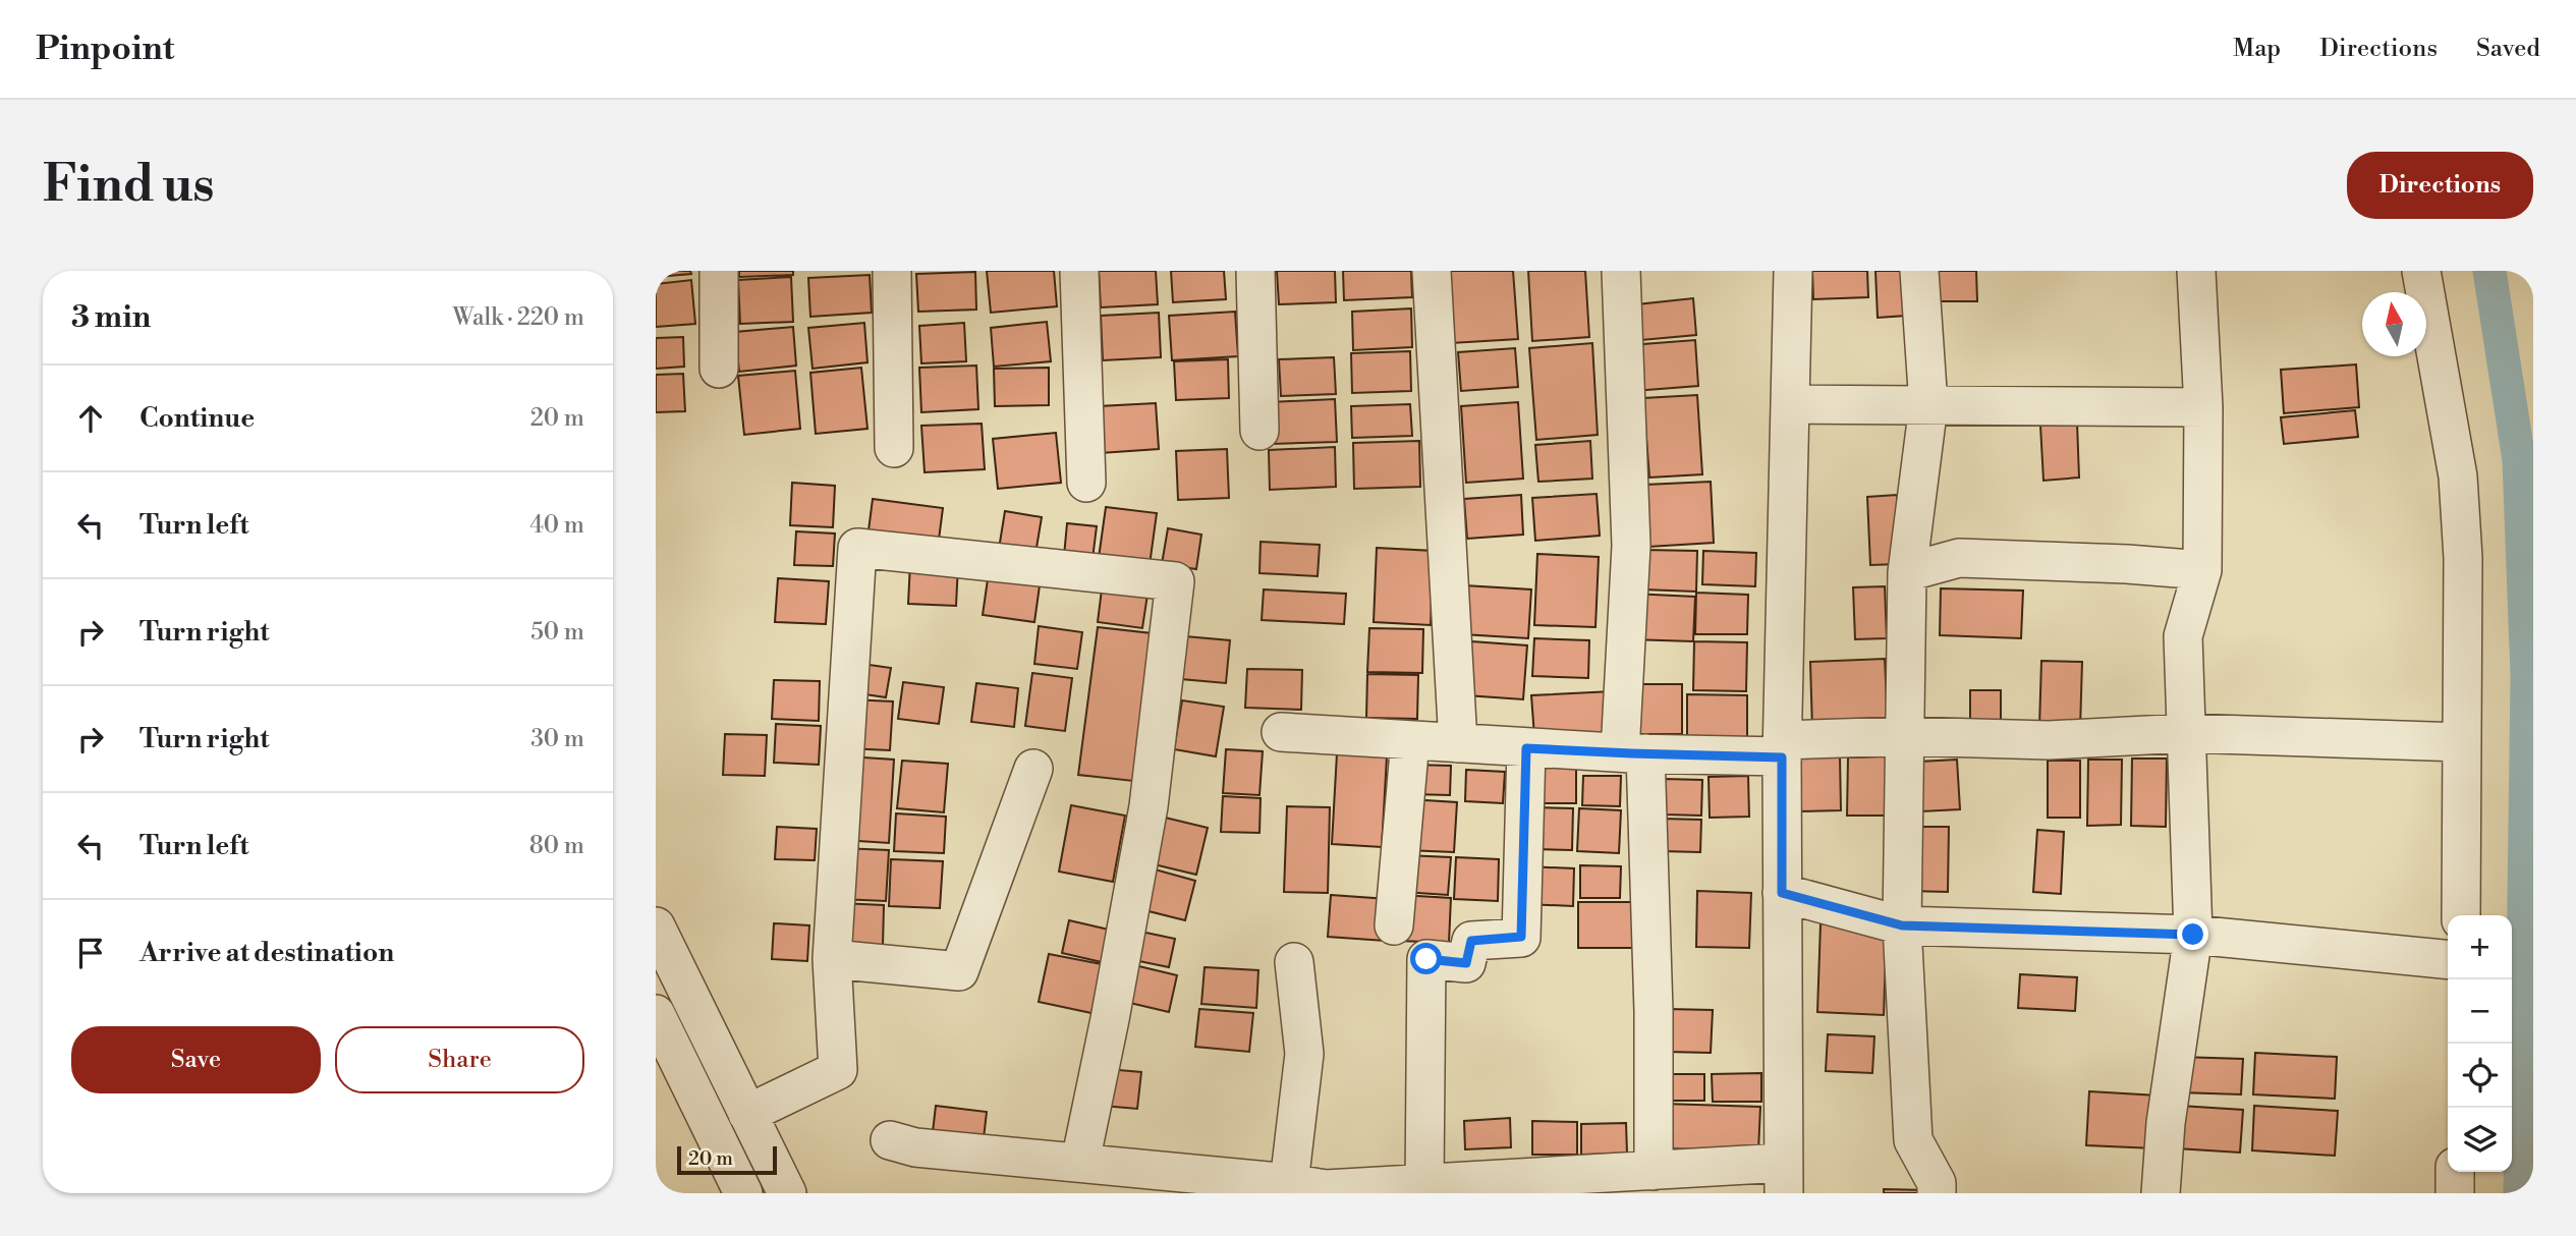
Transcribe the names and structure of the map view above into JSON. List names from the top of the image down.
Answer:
{
  "scale_bar": "20 m",
  "north": "top",
  "page": {
    "header": "Pinpoint",
    "nav": ["Map", "Directions", "Saved"],
    "buttons": [
      "Directions",
      ["Save", "Share"]
    ],
    "title": "Find us",
    "heading": ["3 min", "Walk · 220 m"],
    "list": [
      ["Continue", "20 m"],
      ["Turn left", "40 m"],
      ["Turn right", "50 m"],
      ["Turn right", "30 m"],
      ["Turn left", "80 m"],
      "Arrive at destination"
    ],
    "map_buttons": ["+", "−"],
    "scale": "20 m"
  }
}
